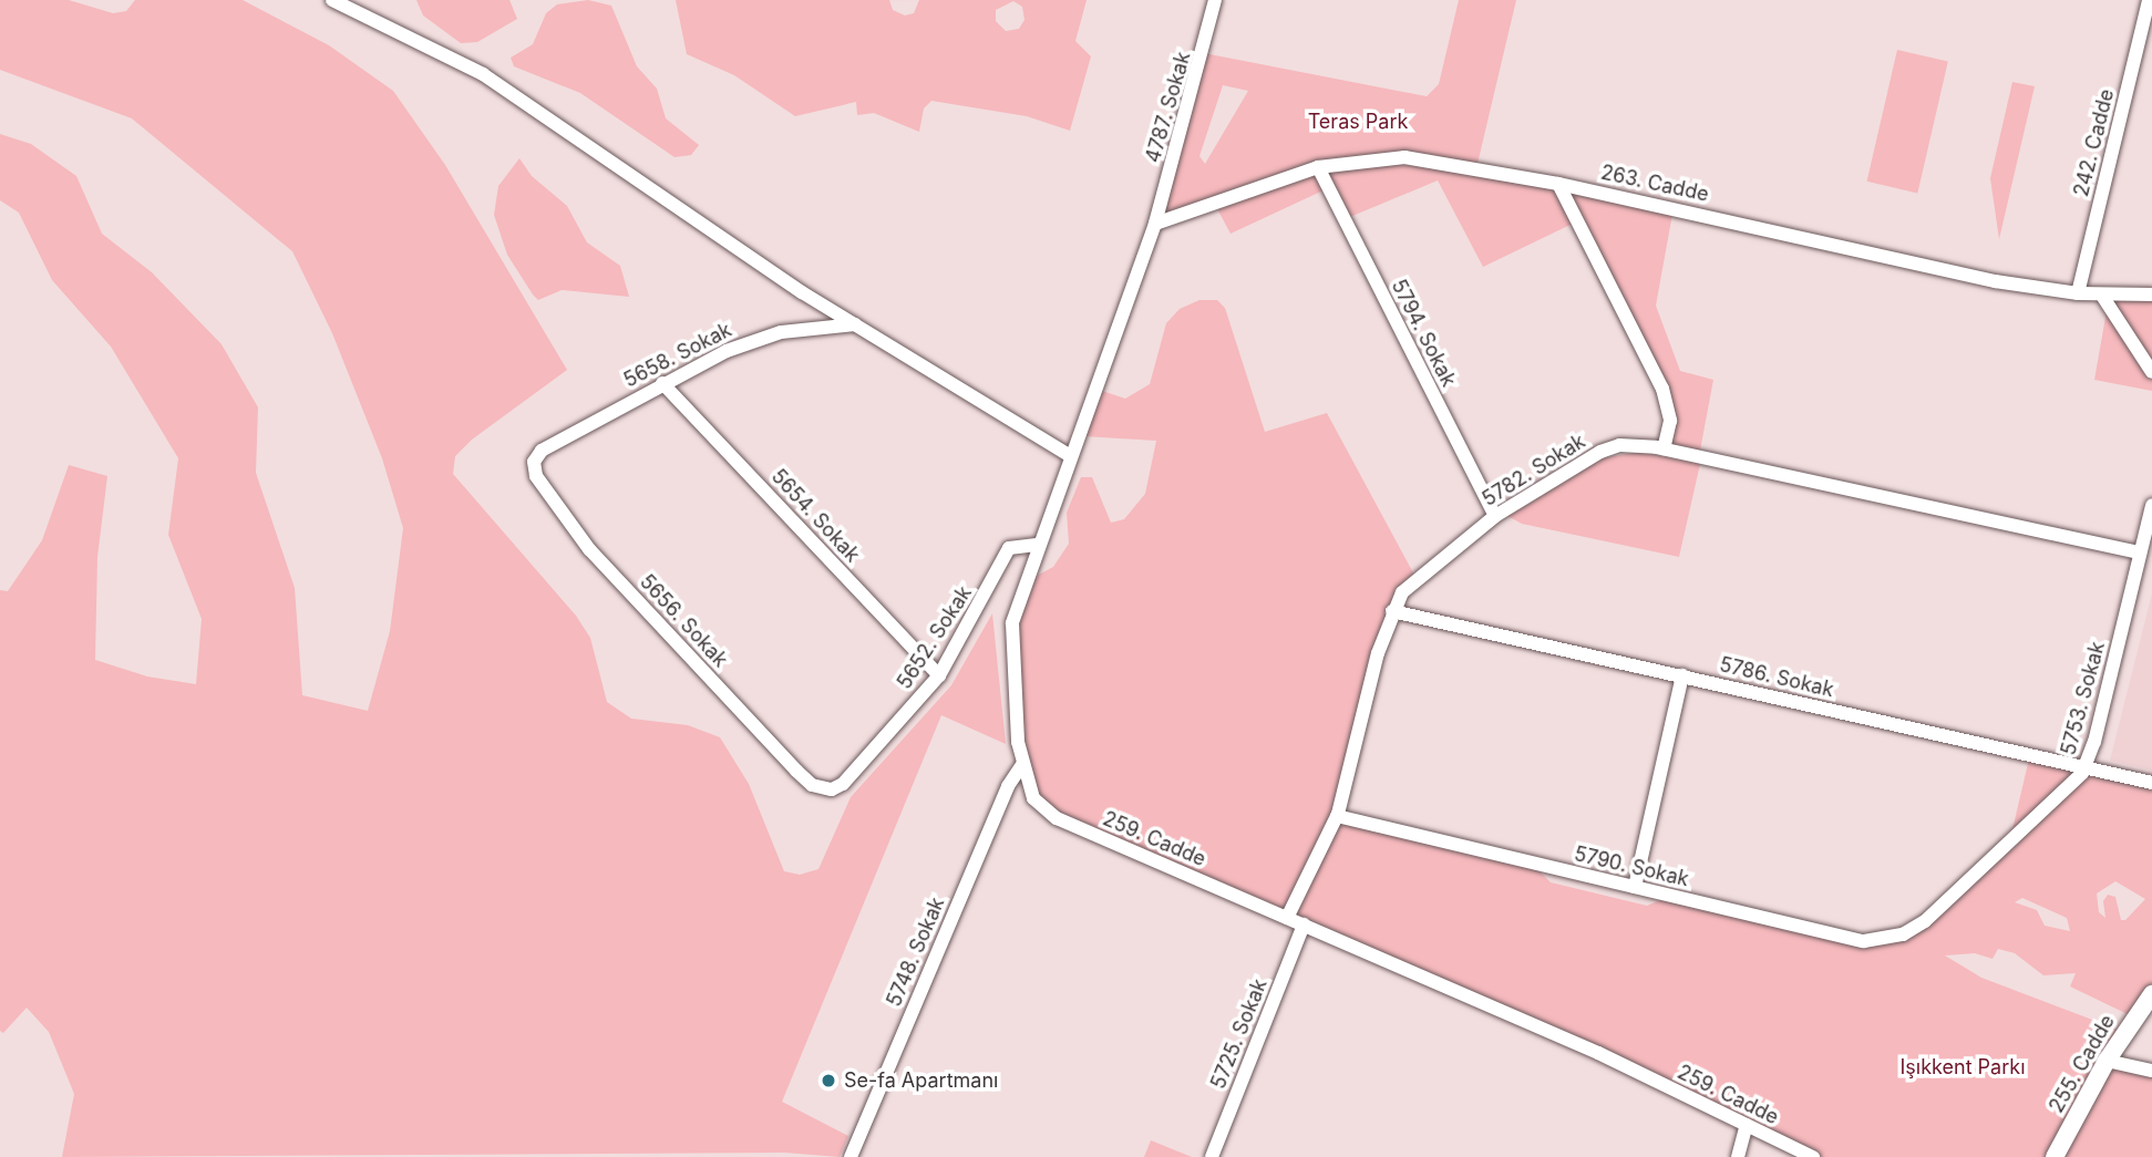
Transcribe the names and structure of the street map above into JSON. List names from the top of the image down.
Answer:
{
  "streets": {
    "street": [
      "4787. Sokak",
      "242. Cadde",
      "263. Cadde",
      "5794. Sokak",
      "5658. Sokak",
      "5782. Sokak",
      "5654. Sokak",
      "5656. Sokak",
      "5652. Sokak",
      "5786. Sokak",
      "5753. Sokak",
      "259. Cadde",
      "5790. Sokak",
      "5748. Sokak",
      "5725. Sokak",
      "255. Cadde"
    ]
  },
  "crossings": [
    ["4787. Sokak", "263. Cadde"],
    ["4787. Sokak", "259. Cadde"],
    ["242. Cadde", "263. Cadde"],
    ["263. Cadde", "5794. Sokak"],
    ["263. Cadde", "259. Cadde"],
    ["5794. Sokak", "5782. Sokak"],
    ["5658. Sokak", "5654. Sokak"],
    ["5658. Sokak", "5656. Sokak"],
    ["5782. Sokak", "5786. Sokak"],
    ["5782. Sokak", "5753. Sokak"],
    ["5782. Sokak", "259. Cadde"],
    ["5782. Sokak", "5790. Sokak"],
    ["5654. Sokak", "5652. Sokak"],
    ["5656. Sokak", "5652. Sokak"],
    ["5652. Sokak", "259. Cadde"],
    ["5786. Sokak", "5753. Sokak"],
    ["5753. Sokak", "5790. Sokak"],
    ["259. Cadde", "5748. Sokak"],
    ["259. Cadde", "5725. Sokak"]
  ],
  "parks": ["Teras Park", "Işıkkent Parkı"],
  "places": ["Se-fa Apartmanı"]
}
